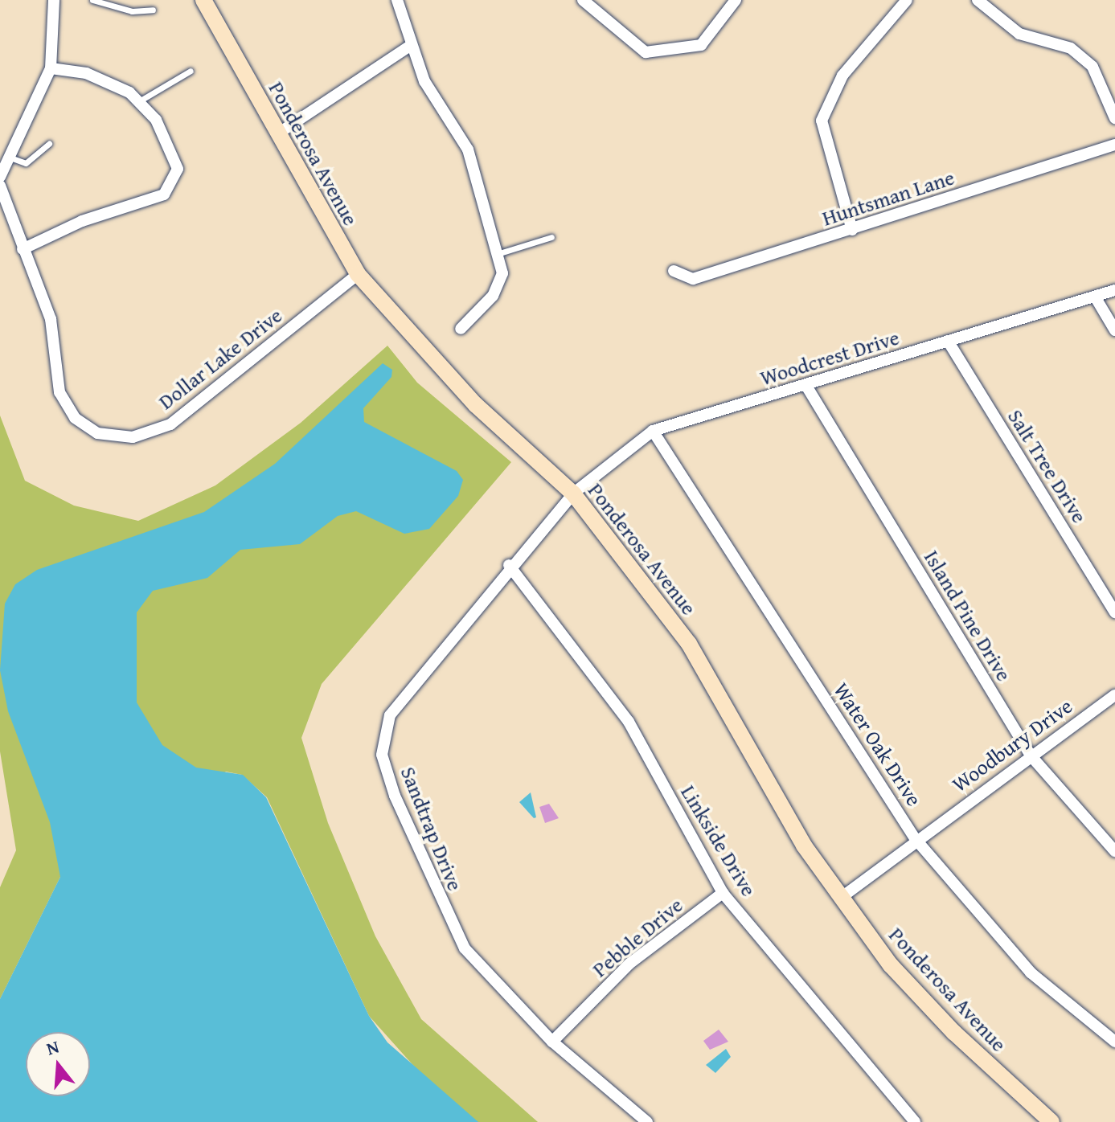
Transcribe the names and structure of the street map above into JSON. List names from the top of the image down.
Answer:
{
  "streets": {
    "street": [
      "Ponderosa Avenue",
      "Huntsman Lane",
      "Woodcrest Drive",
      "Dollar Lake Drive",
      "Salt Tree Drive",
      "Island Pine Drive",
      "Water Oak Drive",
      "Woodbury Drive",
      "Sandtrap Drive",
      "Linkside Drive",
      "Pebble Drive"
    ]
  },
  "crossings": [
    ["Ponderosa Avenue", "Woodcrest Drive"],
    ["Ponderosa Avenue", "Dollar Lake Drive"],
    ["Ponderosa Avenue", "Woodbury Drive"],
    ["Ponderosa Avenue", "Sandtrap Drive"],
    ["Woodcrest Drive", "Salt Tree Drive"],
    ["Woodcrest Drive", "Island Pine Drive"],
    ["Woodcrest Drive", "Water Oak Drive"],
    ["Woodcrest Drive", "Sandtrap Drive"],
    ["Island Pine Drive", "Woodbury Drive"],
    ["Water Oak Drive", "Woodbury Drive"],
    ["Sandtrap Drive", "Linkside Drive"],
    ["Sandtrap Drive", "Pebble Drive"],
    ["Linkside Drive", "Pebble Drive"]
  ],
  "north": "top"
}
